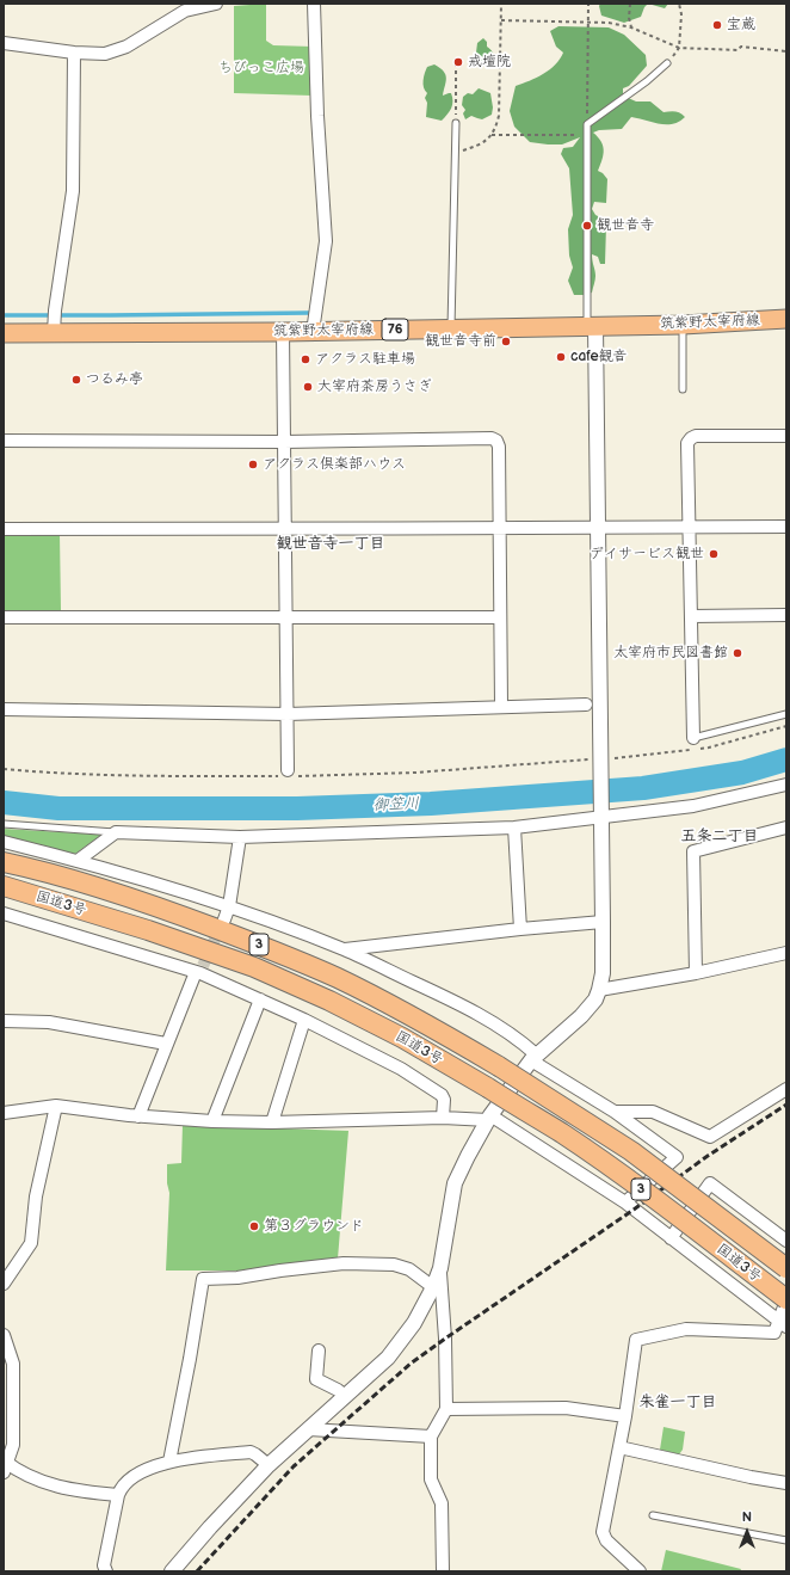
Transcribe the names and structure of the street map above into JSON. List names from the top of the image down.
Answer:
{
  "streets": {
    "highway": ["国道3号", "3"],
    "main road": ["筑紫野太宰府線", "76"]
  },
  "districts": ["観世音寺一丁目", "五条二丁目", "朱雀一丁目"],
  "water": ["御笠川"],
  "parks": ["ちびっこ広場"],
  "places": [
    "宝蔵",
    "戒壇院",
    "観世音寺",
    "観世音寺前",
    "cafe観音",
    "アクラス駐車場",
    "つるみ亭",
    "大宰府茶房うさぎ",
    "アクラス倶楽部ハウス",
    "デイサービス観世",
    "太宰府市民図書館",
    "第３グラウンド"
  ],
  "north": "top"
}
